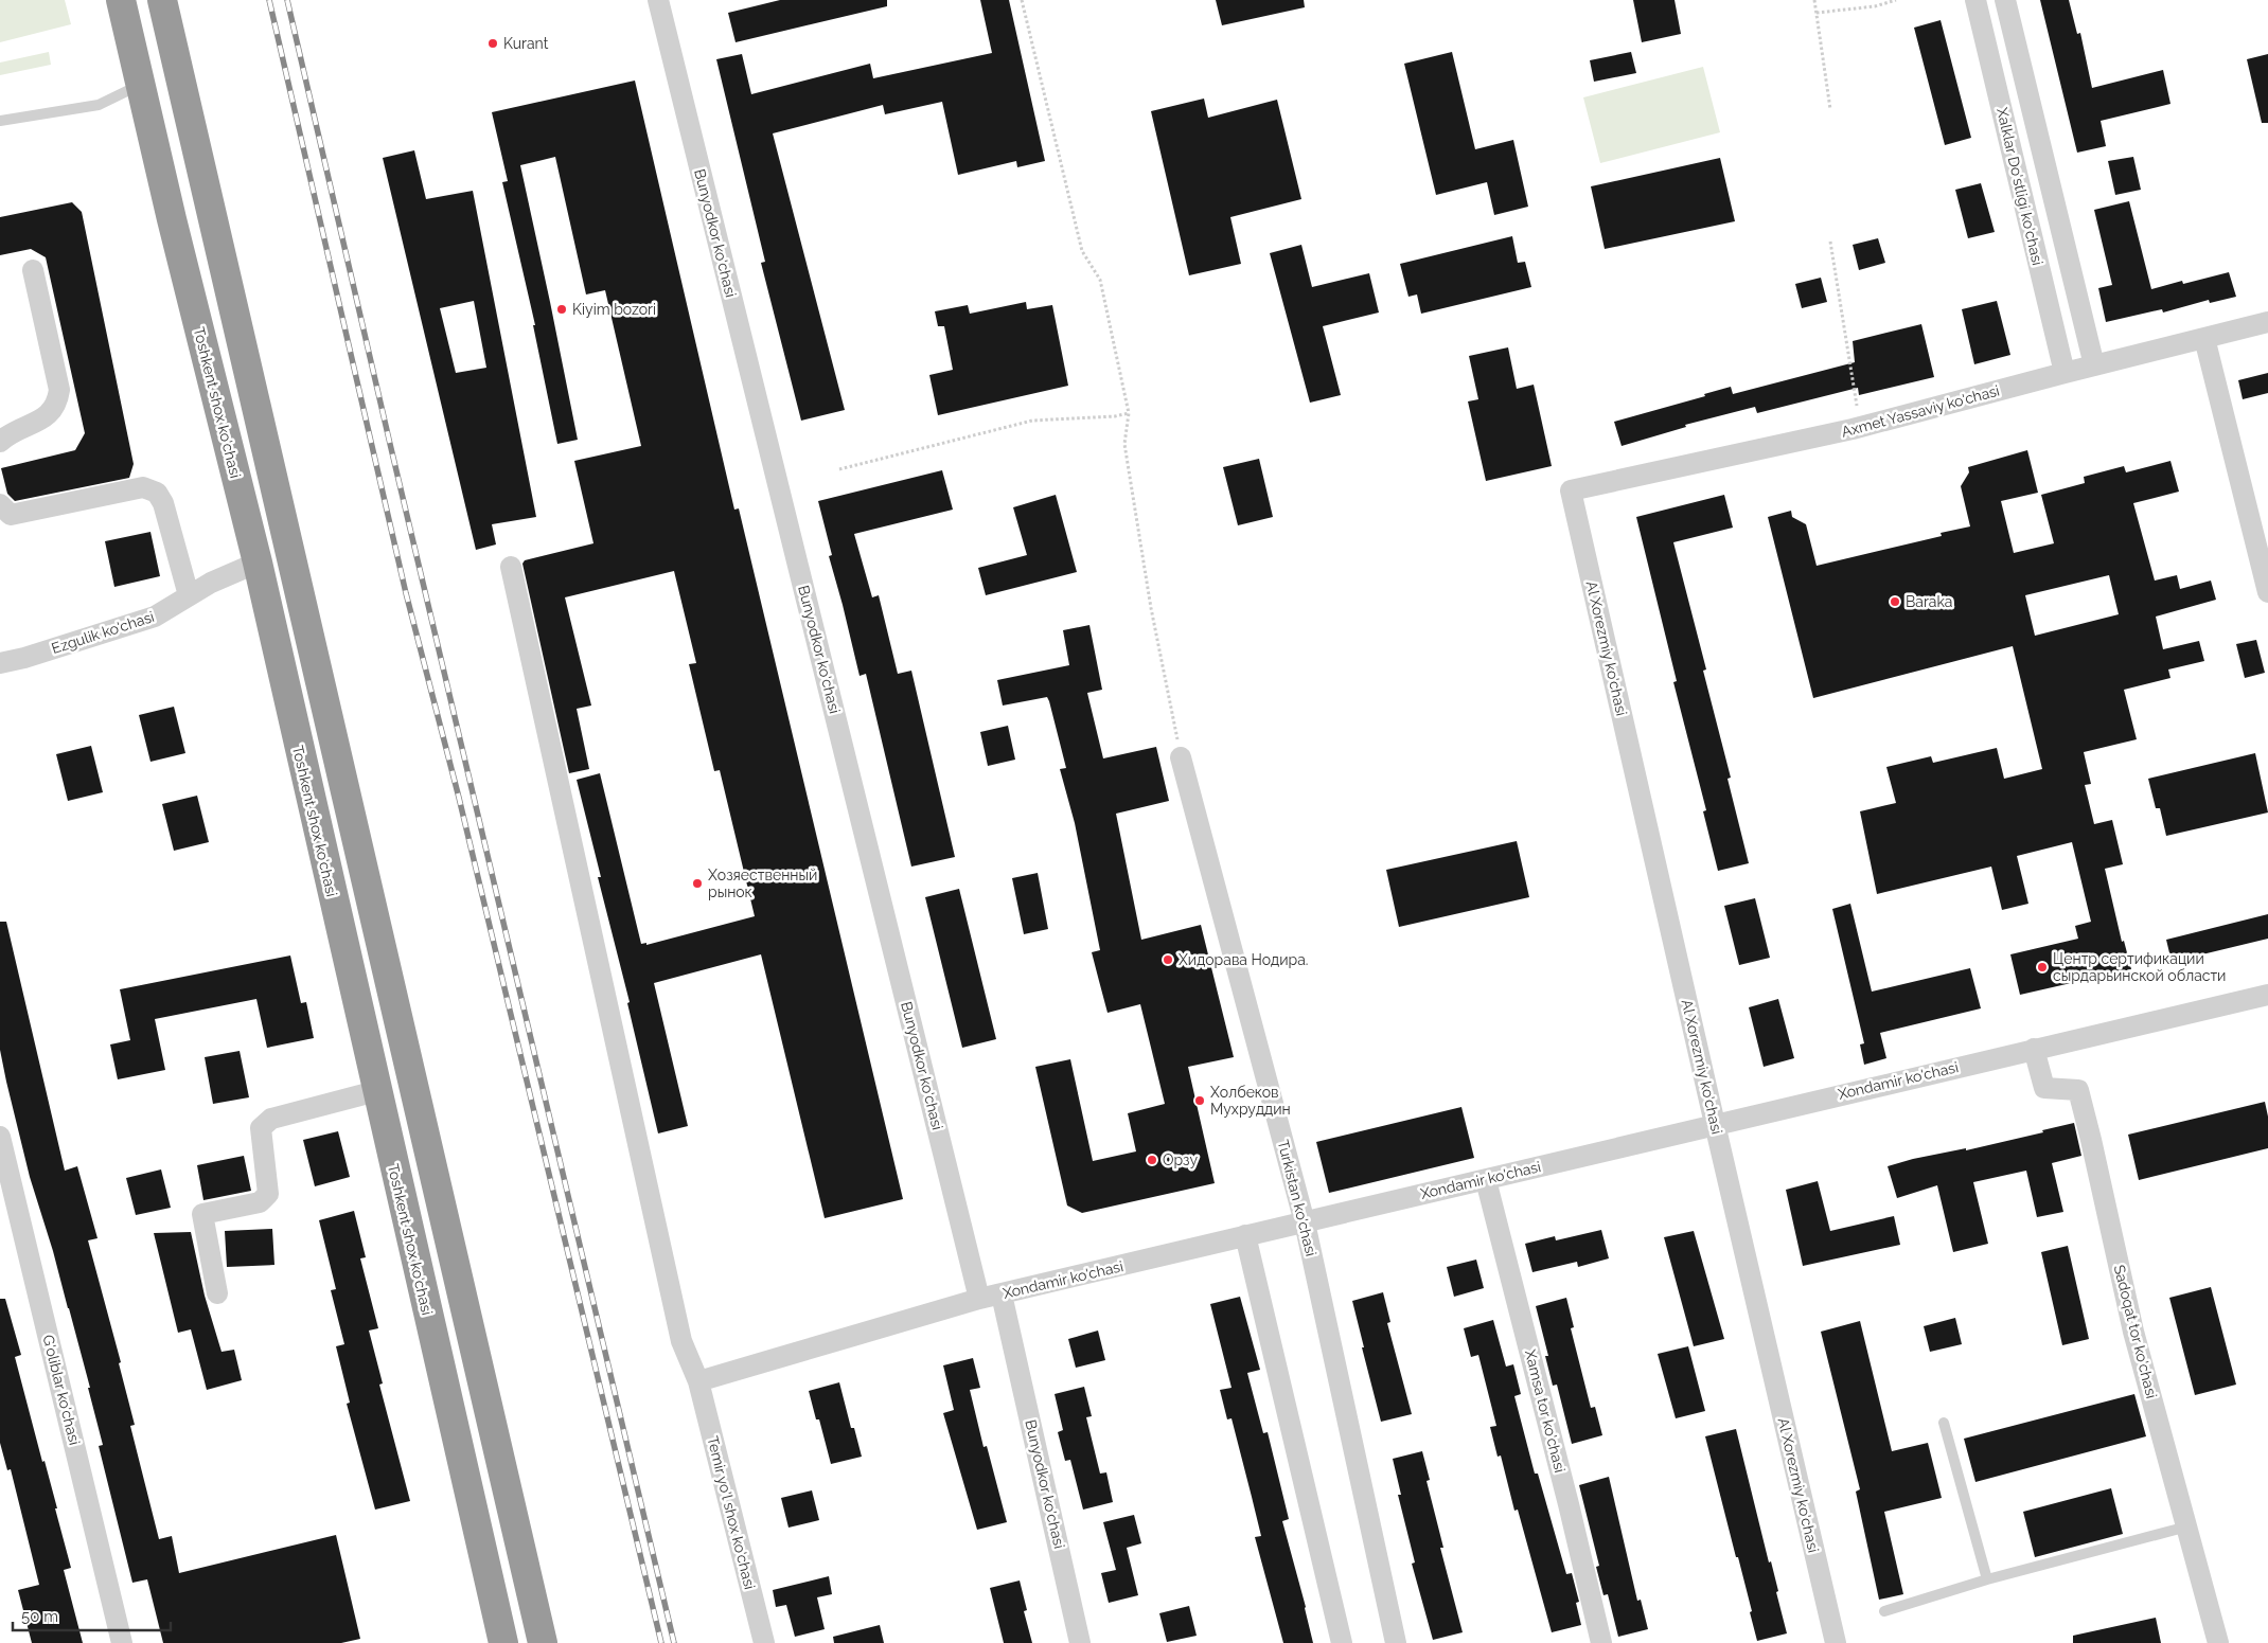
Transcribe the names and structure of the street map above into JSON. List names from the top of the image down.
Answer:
{
  "streets": {
    "highway": ["Toshkent shox ko'chasi"],
    "street": [
      "Xalklar Do'stligi ko'chasi",
      "Bunyodkor ko'chasi",
      "Axmet Yassaviy ko'chasi",
      "Ezgulik ko'chasi",
      "Al Xorezmiy ko'chasi",
      "Xondamir ko'chasi",
      "Turkistan ko'chasi",
      "Sadoqat tor ko'chasi",
      "G'oliblar ko'chasi",
      "Xamsa tor ko'chasi",
      "Temir yo'l shox ko'chasi"
    ]
  },
  "crossings": [
    ["Xalklar Do'stligi ko'chasi", "Axmet Yassaviy ko'chasi"],
    ["Bunyodkor ko'chasi", "Xondamir ko'chasi"],
    ["Toshkent shox ko'chasi", "Ezgulik ko'chasi"],
    ["Axmet Yassaviy ko'chasi", "Al Xorezmiy ko'chasi"],
    ["Al Xorezmiy ko'chasi", "Xondamir ko'chasi"],
    ["Xondamir ko'chasi", "Turkistan ko'chasi"],
    ["Xondamir ko'chasi", "Sadoqat tor ko'chasi"],
    ["Xondamir ko'chasi", "Xamsa tor ko'chasi"],
    ["Xondamir ko'chasi", "Temir yo'l shox ko'chasi"]
  ],
  "places": [
    "Kurant",
    "Kiyim bozori",
    "Baraka",
    "Хозяественный рынок",
    "Хидорава Нодира.",
    "Центр сертификации сырдарьинской области",
    "Холбеков Мухруддин",
    "Орзу"
  ],
  "scale_bar": "50 m"
}
